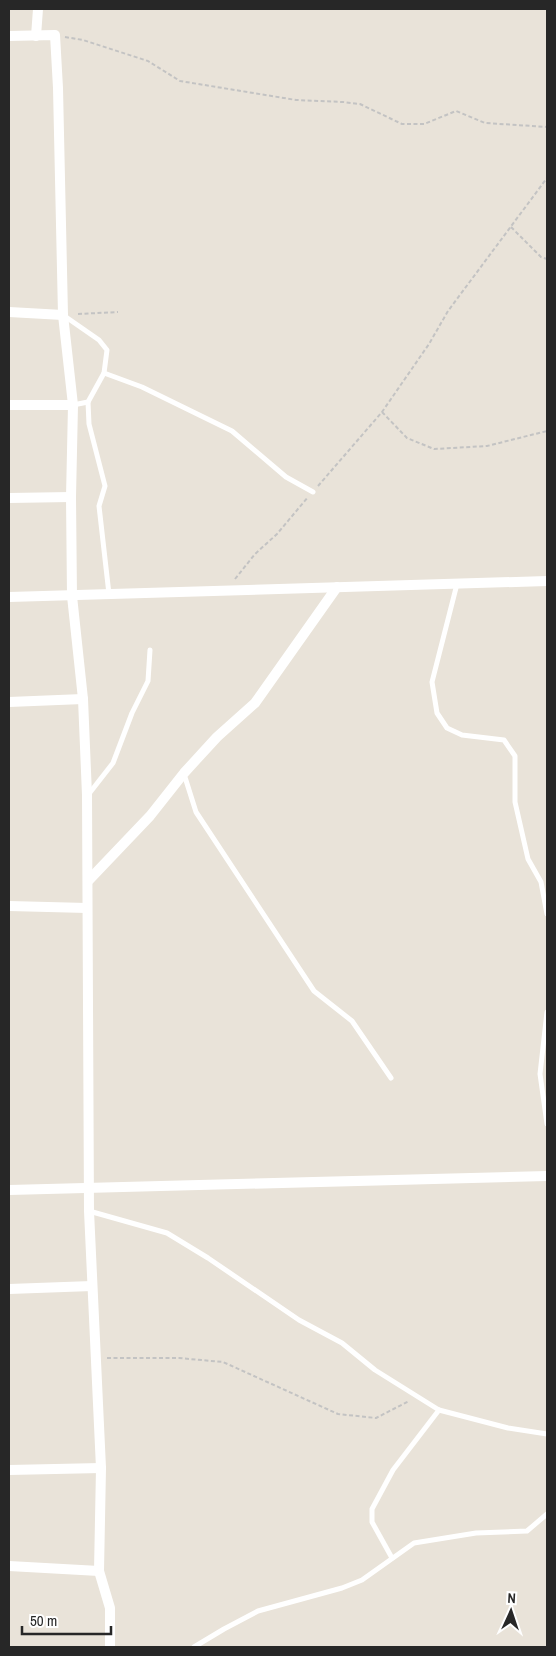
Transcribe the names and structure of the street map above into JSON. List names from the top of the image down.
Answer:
{
  "scale_bar": "50 m",
  "north": "top"
}
